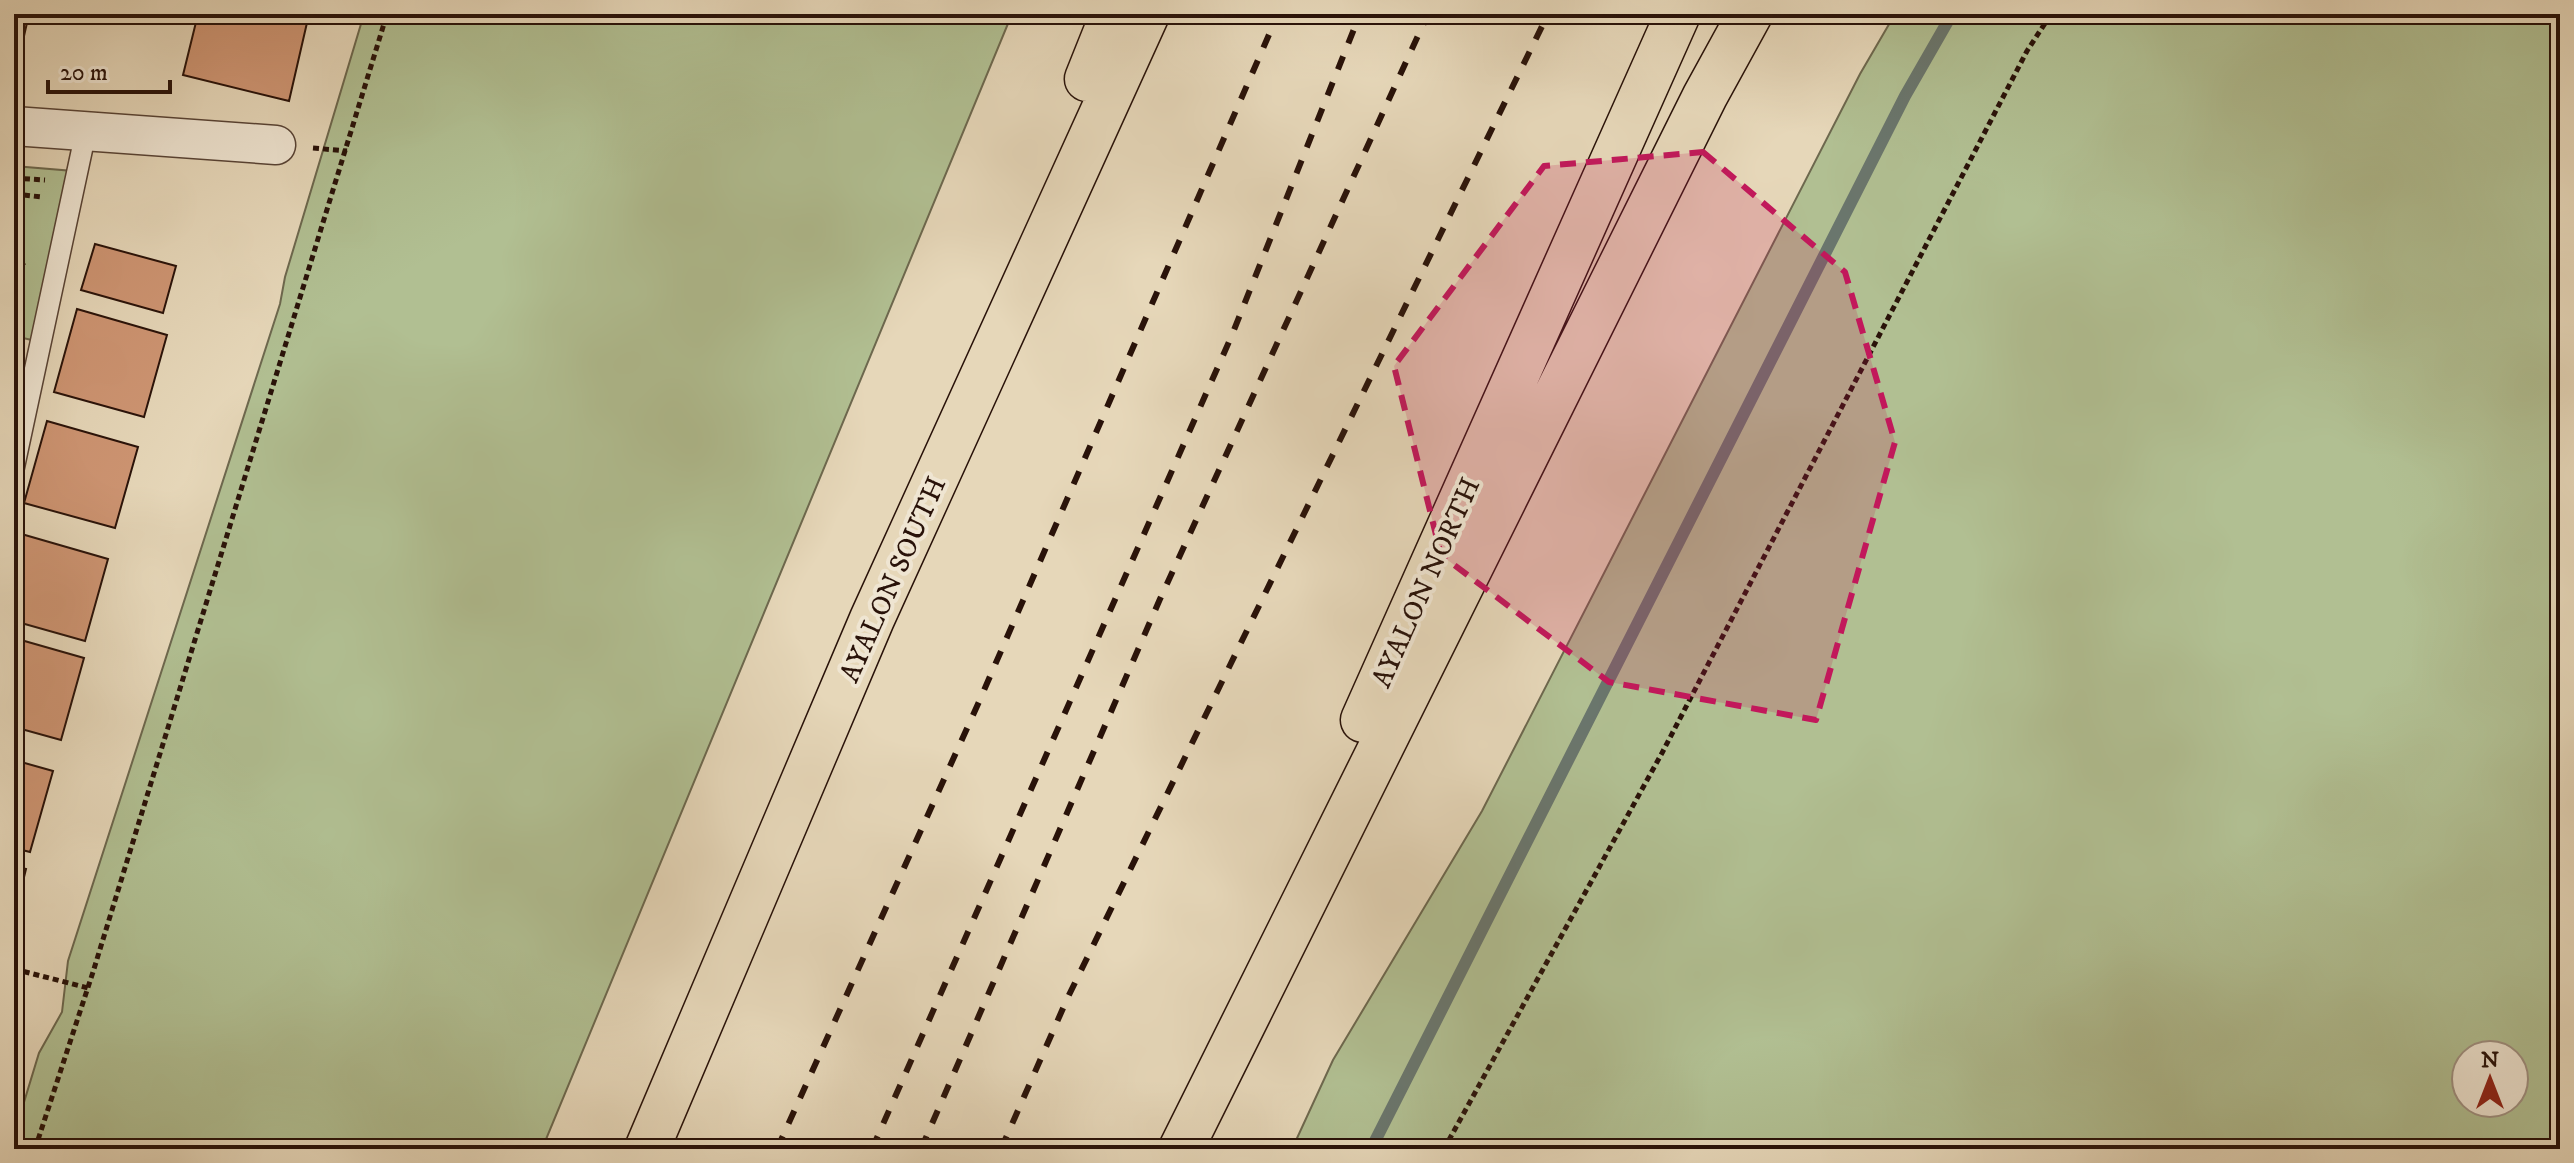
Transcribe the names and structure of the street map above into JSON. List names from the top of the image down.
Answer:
{
  "streets": {
    "highway": ["AYALON SOUTH", "AYALON NORTH"]
  },
  "scale_bar": "20 m",
  "north": "top"
}
